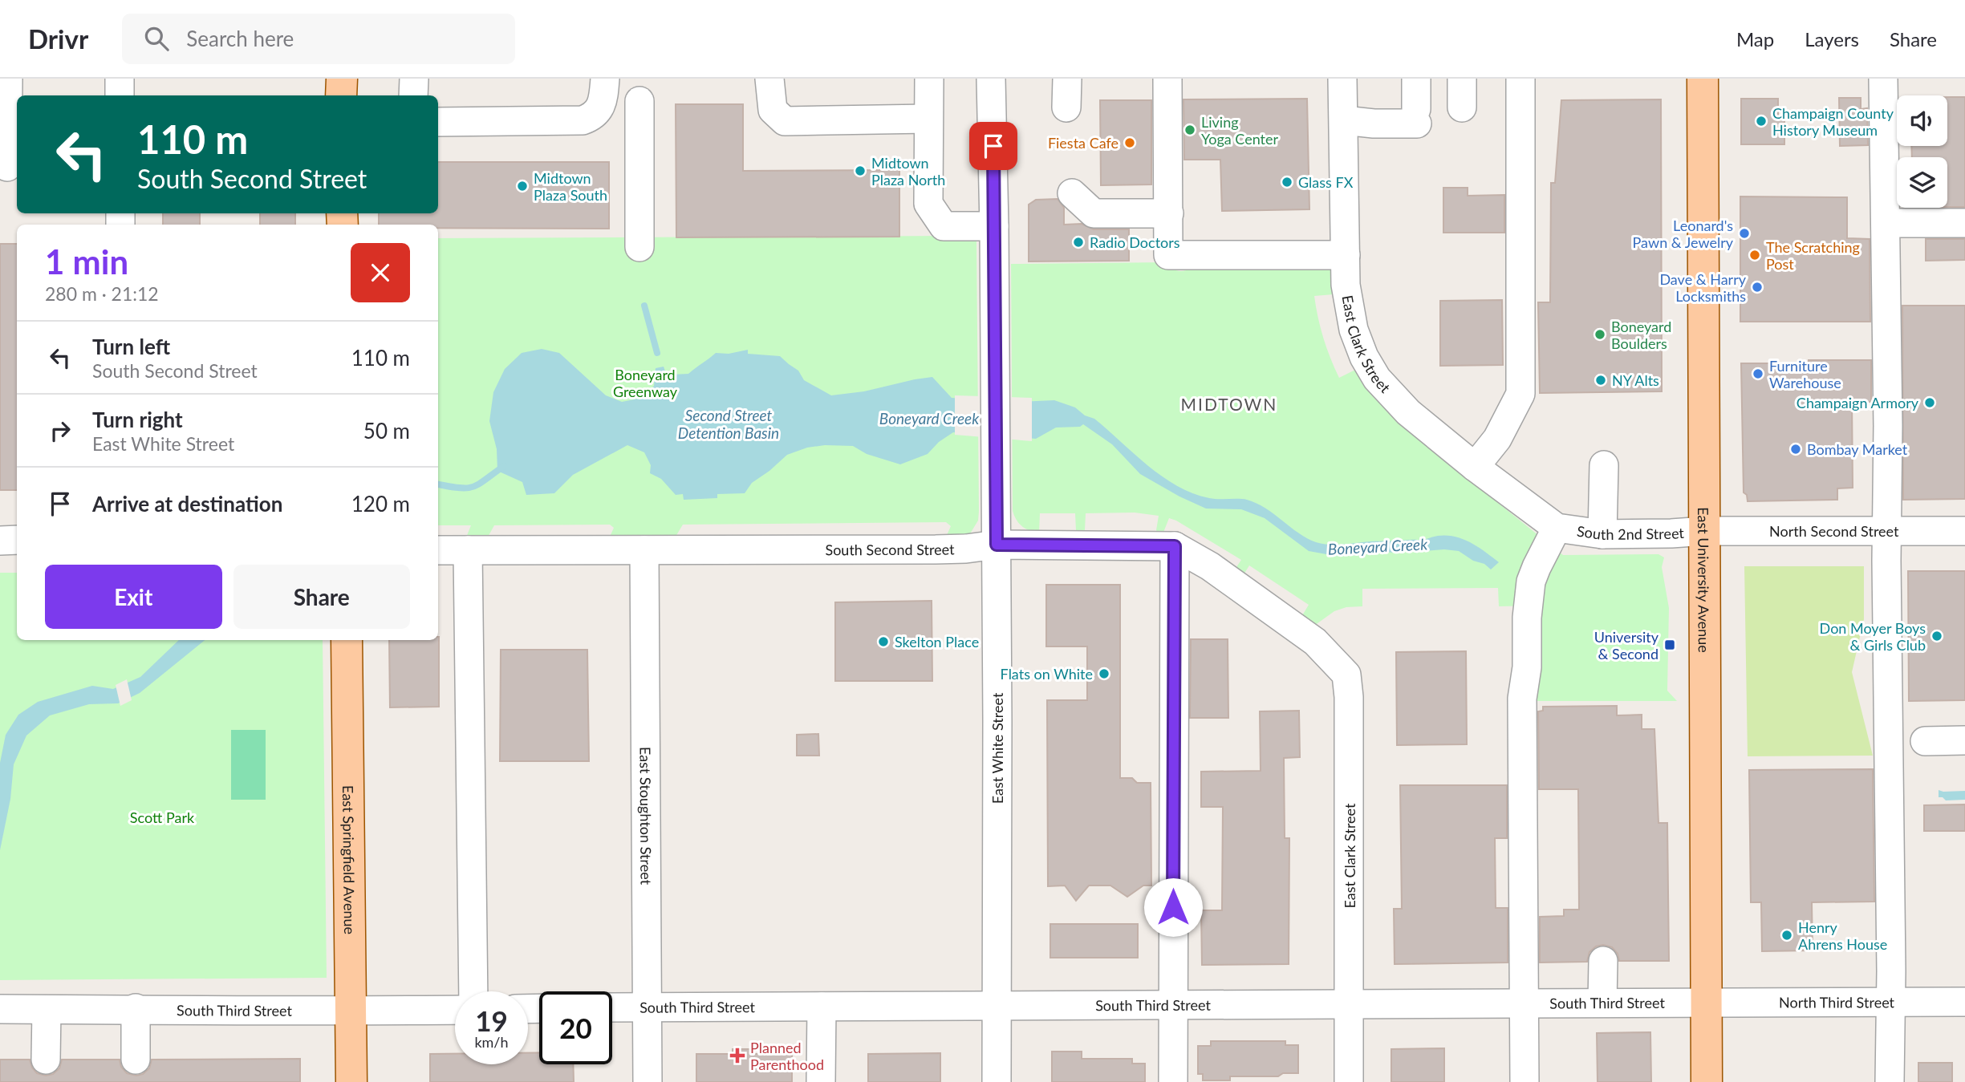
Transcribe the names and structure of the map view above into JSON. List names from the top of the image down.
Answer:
{
  "streets": {
    "main road": ["East University Avenue", "East Springfield Avenue"],
    "street": [
      "East Clark Street",
      "South 2nd Street",
      "North Second Street",
      "South Second Street",
      "East White Street",
      "East Stoughton Street",
      "South Third Street",
      "North Third Street"
    ]
  },
  "crossings": [
    ["East Clark Street", "South 2nd Street"],
    ["East Clark Street", "South Second Street"],
    ["East Clark Street", "South Third Street"],
    ["South 2nd Street", "North Second Street"],
    ["South 2nd Street", "East University Avenue"],
    ["North Second Street", "East University Avenue"],
    ["South Second Street", "East White Street"],
    ["South Second Street", "East Stoughton Street"],
    ["East University Avenue", "South Third Street"],
    ["East University Avenue", "North Third Street"],
    ["East White Street", "South Third Street"],
    ["East Stoughton Street", "South Third Street"],
    ["East Springfield Avenue", "South Third Street"],
    ["South Third Street", "North Third Street"]
  ],
  "districts": ["MIDTOWN"],
  "water": ["Second Street Detention Basin", "Boneyard Creek"],
  "parks": ["Boneyard Greenway", "Scott Park"],
  "places": {
    "other": [
      "Champaign County History Museum",
      "Living Yoga Center",
      "Fiesta Cafe",
      "Midtown Plaza North",
      "Glass FX",
      "Midtown Plaza South",
      "Leonard's Pawn & Jewelry",
      "Radio Doctors",
      "The Scratching Post",
      "Dave & Harry Locksmiths",
      "Boneyard Boulders",
      "Furniture Warehouse",
      "NY Alts",
      "Champaign Armory",
      "Bombay Market",
      "Don Moyer Boys & Girls Club",
      "Skelton Place",
      "Flats on White",
      "Henry Ahrens House"
    ],
    "transit": ["University & Second"],
    "health": ["Planned Parenthood"]
  },
  "page": {
    "header": "Drivr",
    "search": "Search here",
    "nav": ["Map", "Layers", "Share"],
    "turn": ["110 m", "South Second Street"],
    "heading": ["1 min", "280 m · 21:12"],
    "list": [
      {
        "name": "Turn left",
        "note": "South Second Street",
        "value": "110 m"
      },
      {
        "name": "Turn right",
        "note": "East White Street",
        "value": "50 m"
      },
      {
        "name": "Arrive at destination",
        "value": "120 m"
      }
    ],
    "buttons": ["Exit", "Share"],
    "speed": "19 km/h",
    "limit": "20"
  }
}
